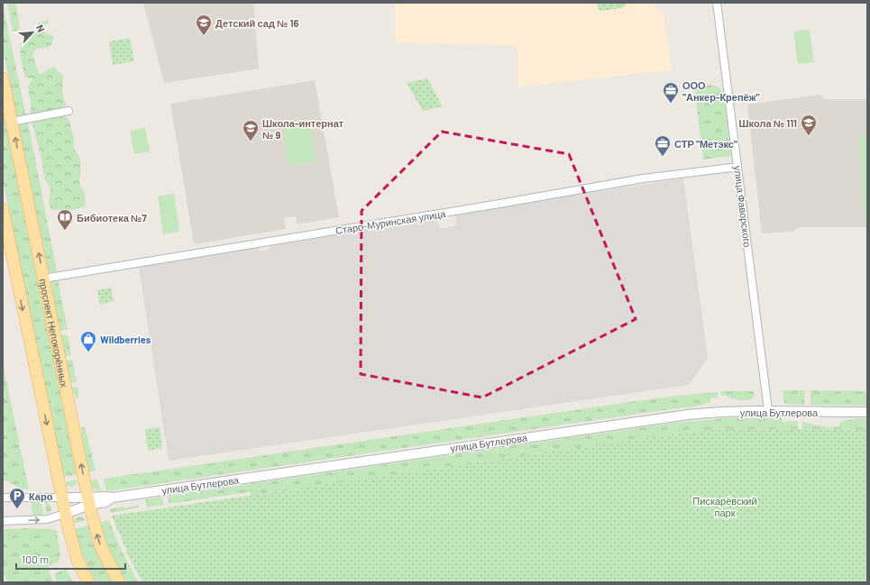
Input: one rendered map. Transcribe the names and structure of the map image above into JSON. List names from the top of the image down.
{
  "streets": {
    "main road": ["проспект Непокорённых"],
    "street": ["улица Фаворского", "Старо-Муринская улица", "улица Бутлерова"]
  },
  "crossings": [
    ["улица Фаворского", "Старо-Муринская улица"],
    ["улица Фаворского", "улица Бутлерова"],
    ["Старо-Муринская улица", "проспект Непокорённых"],
    ["проспект Непокорённых", "улица Бутлерова"]
  ],
  "parks": ["Пискарёвский парк"],
  "places": {
    "school or university": ["Детский сад № 16", "Школа № 111", "Школа-интернат № 9"],
    "office": ["ООО \"Анкер-Крепёж\"", "СТР \"Метэкс\""],
    "library": ["Бибиотека №7"],
    "shop": ["Wildberries"],
    "parking": ["Каро"]
  },
  "scale_bar": "100 m",
  "north": "top right"
}
